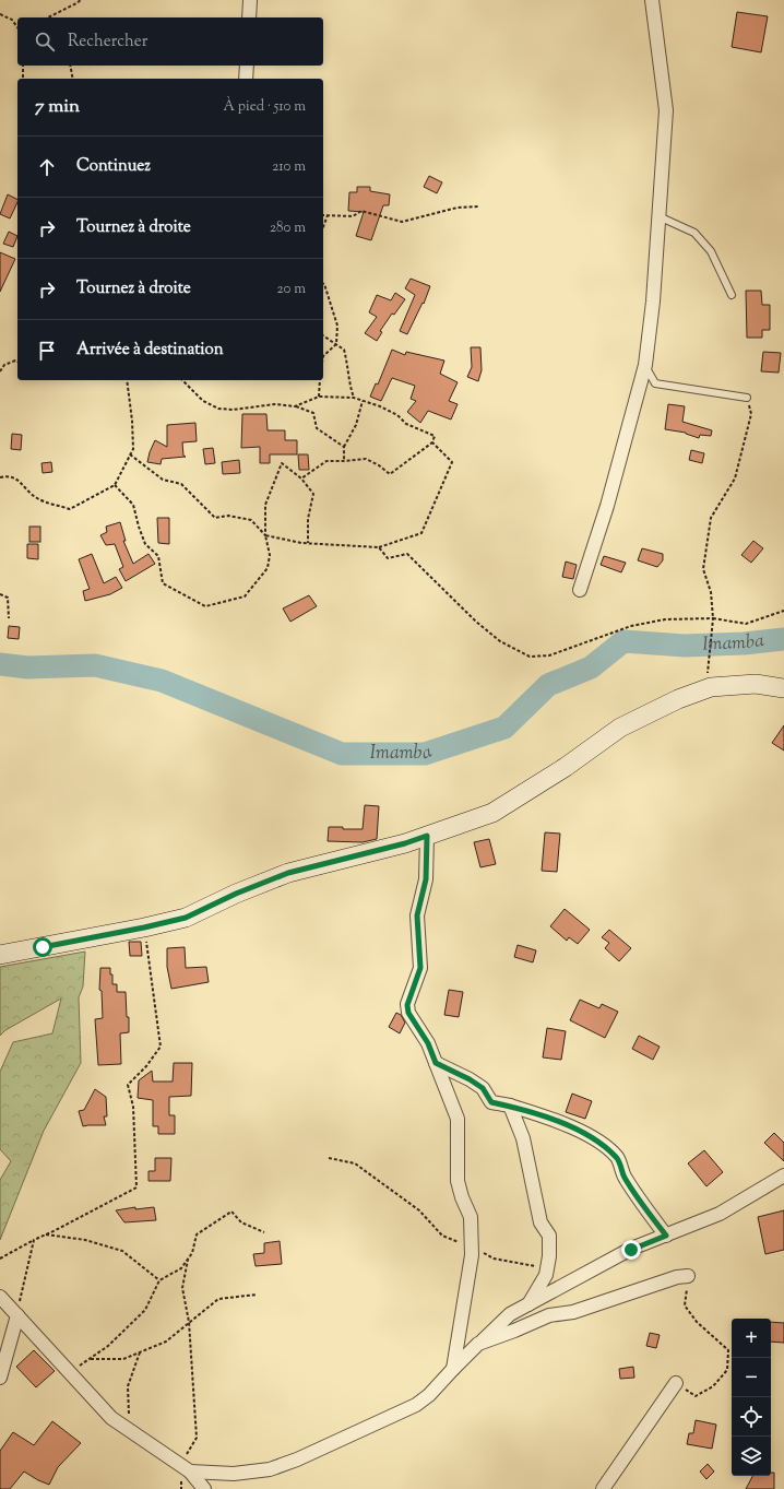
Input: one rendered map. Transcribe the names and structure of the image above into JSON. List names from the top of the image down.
{
  "water": ["Imamba"],
  "page": {
    "search": "Rechercher",
    "heading": ["7 min", "À pied · 510 m"],
    "list": [
      ["Continuez", "210 m"],
      ["Tournez à droite", "280 m"],
      ["Tournez à droite", "20 m"],
      "Arrivée à destination"
    ],
    "map_buttons": ["+", "−"]
  }
}
